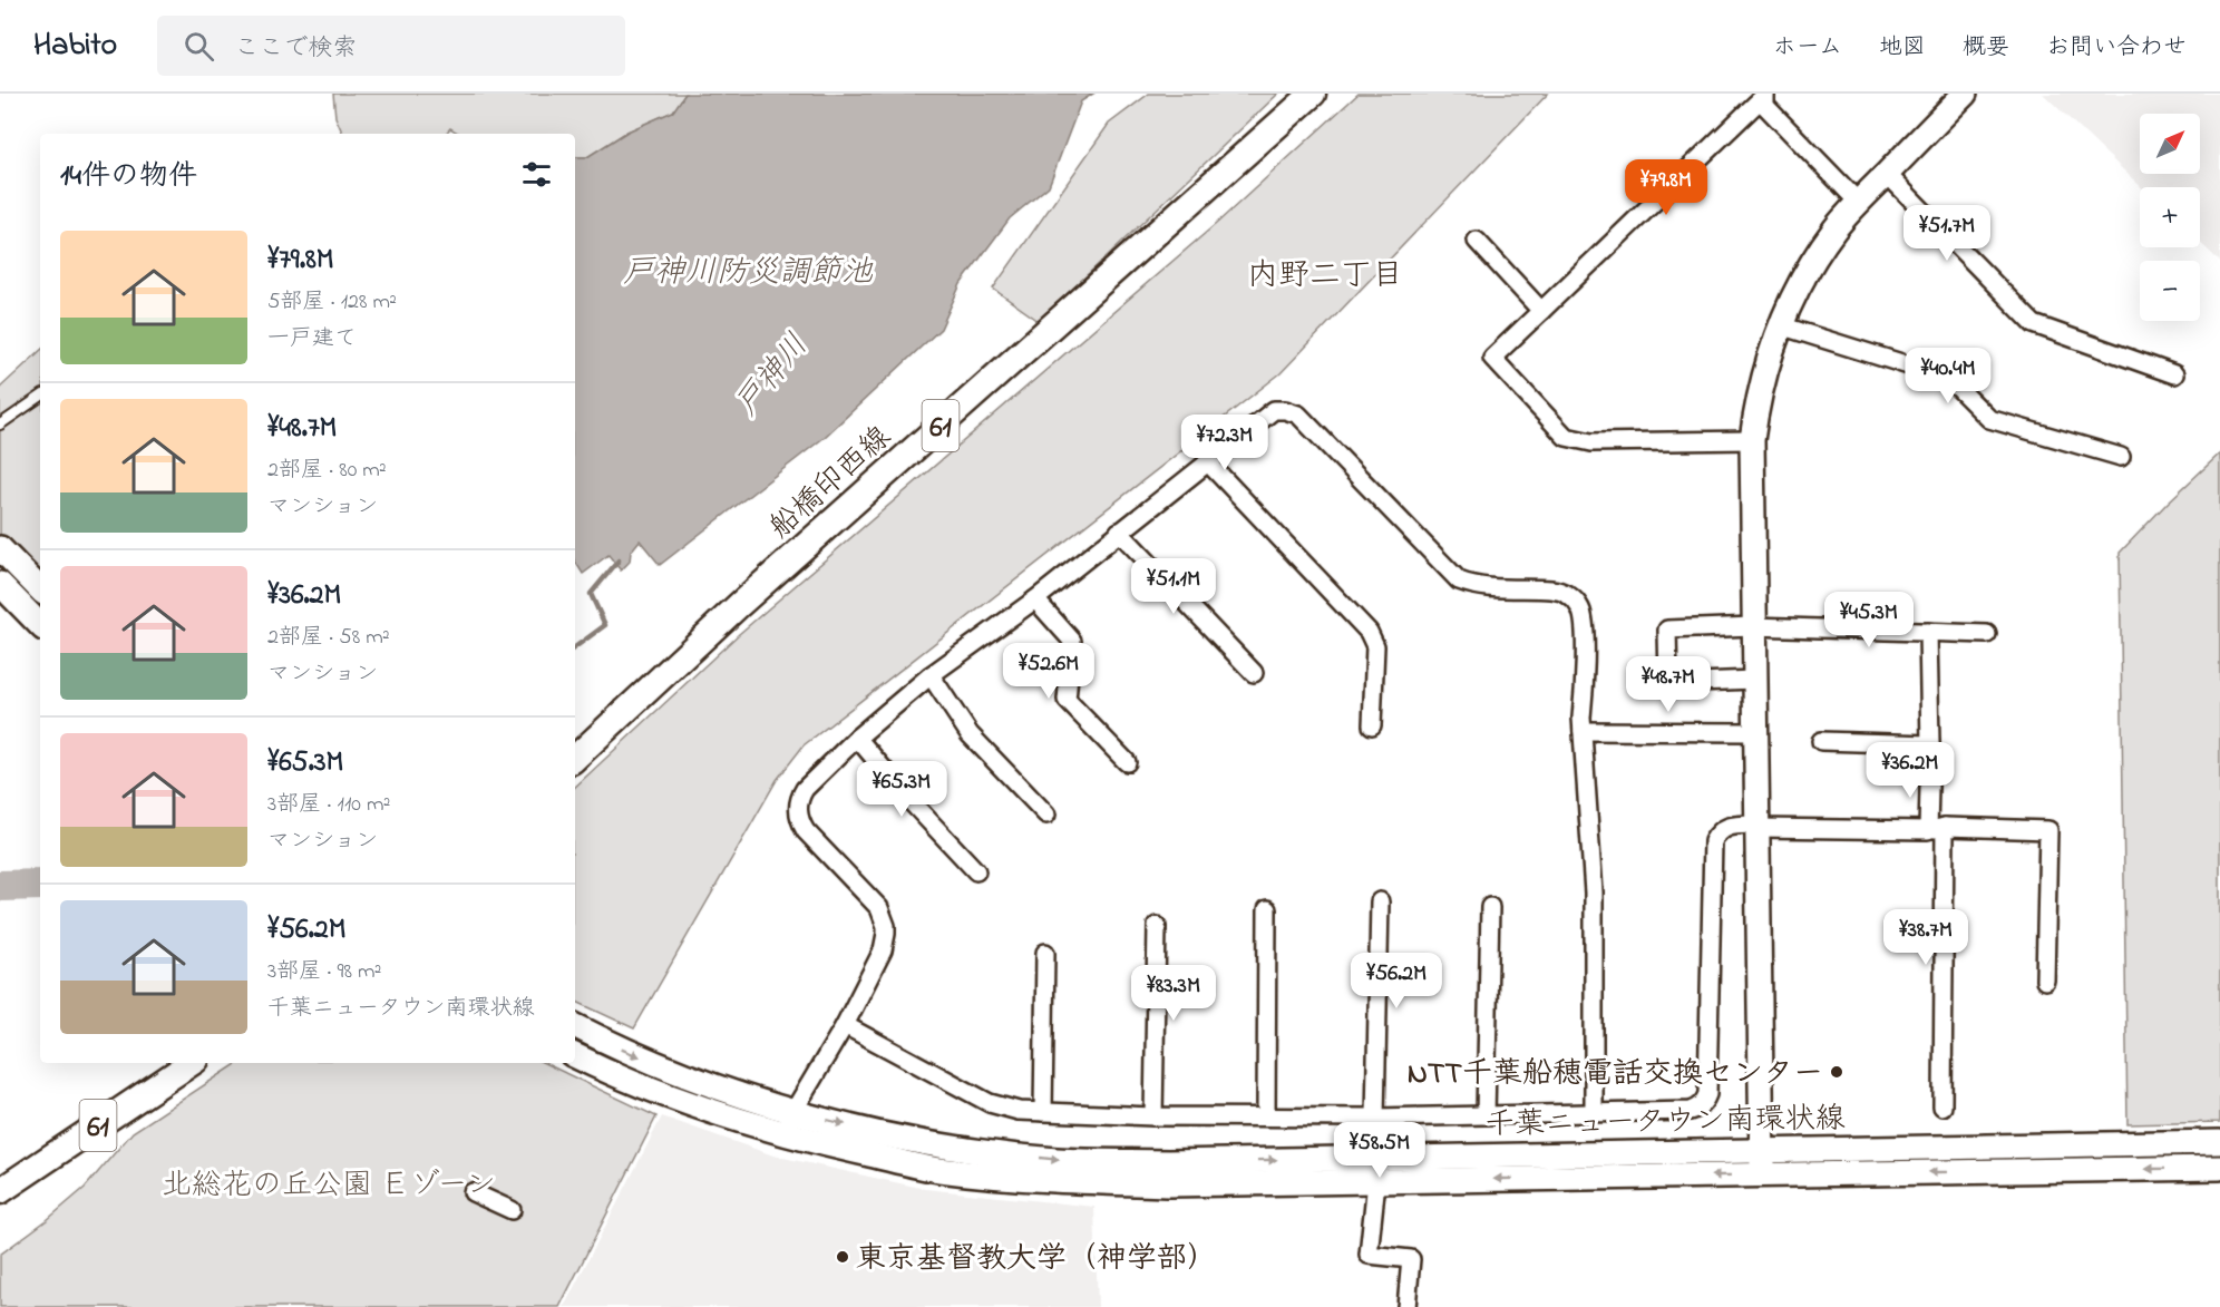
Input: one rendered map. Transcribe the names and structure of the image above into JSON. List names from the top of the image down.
{
  "streets": {
    "main road": ["61", "船橋印西線", "千葉ニュータウン南環状線"]
  },
  "districts": ["内野二丁目"],
  "water": ["戸神川防災調節池", "戸神川"],
  "parks": ["北総花の丘公園 Ｅゾーン"],
  "places": ["NTT千葉船穂電話交換センター", "東京基督教大学（神学部）"],
  "north": "top right",
  "page": {
    "header": "Habito",
    "search": "ここで検索",
    "nav": [
      "ホーム",
      "地図",
      "概要",
      "お問い合わせ"
    ],
    "map_buttons": ["+", "−"],
    "heading": "14件の物件",
    "price": [
      "¥79.8M",
      "¥51.7M",
      "¥40.4M",
      "¥72.3M",
      "¥51.1M",
      "¥45.3M",
      "¥52.6M",
      "¥48.7M",
      "¥36.2M",
      "¥65.3M",
      "¥38.7M",
      "¥56.2M",
      "¥83.3M",
      "¥58.5M"
    ],
    "list": [
      {
        "name": "¥79.8M",
        "note": "5部屋 · 128 m² · 一戸建て"
      },
      {
        "name": "¥48.7M",
        "note": "2部屋 · 80 m² · マンション"
      },
      {
        "name": "¥36.2M",
        "note": "2部屋 · 58 m² · マンション"
      },
      {
        "name": "¥65.3M",
        "note": "3部屋 · 110 m² · マンション"
      },
      {
        "name": "¥56.2M",
        "note": "3部屋 · 98 m² · 千葉ニュータウン南環状線"
      }
    ]
  }
}
